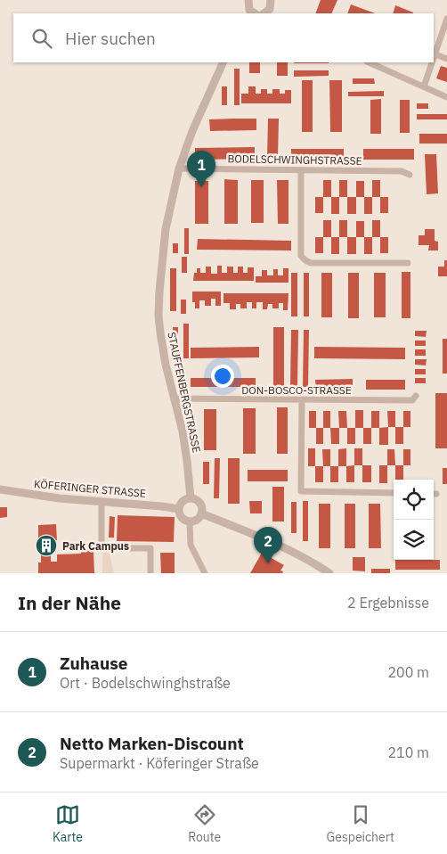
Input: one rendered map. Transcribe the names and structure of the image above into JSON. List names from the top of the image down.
{
  "streets": {
    "street": [
      "BODELSCHWINGHSTRASSE",
      "DON-BOSCO-STRASSE",
      "STAUFFENBERGSTRASSE",
      "KÖFERINGER STRASSE"
    ]
  },
  "crossings": [
    ["BODELSCHWINGHSTRASSE", "STAUFFENBERGSTRASSE"],
    ["DON-BOSCO-STRASSE", "STAUFFENBERGSTRASSE"],
    ["STAUFFENBERGSTRASSE", "KÖFERINGER STRASSE"]
  ],
  "places": {
    "building": ["Park Campus"]
  },
  "page": {
    "search": "Hier suchen",
    "pins": ["1", "2"],
    "heading": ["In der Nähe", "2 Ergebnisse"],
    "list": [
      {
        "mark": "1",
        "name": "Zuhause",
        "note": "Ort · Bodelschwinghstraße",
        "value": "200 m"
      },
      {
        "mark": "2",
        "name": "Netto Marken-Discount",
        "note": "Supermarkt · Köferinger Straße",
        "value": "210 m"
      }
    ],
    "nav": ["Karte", "Route", "Gespeichert"]
  }
}
